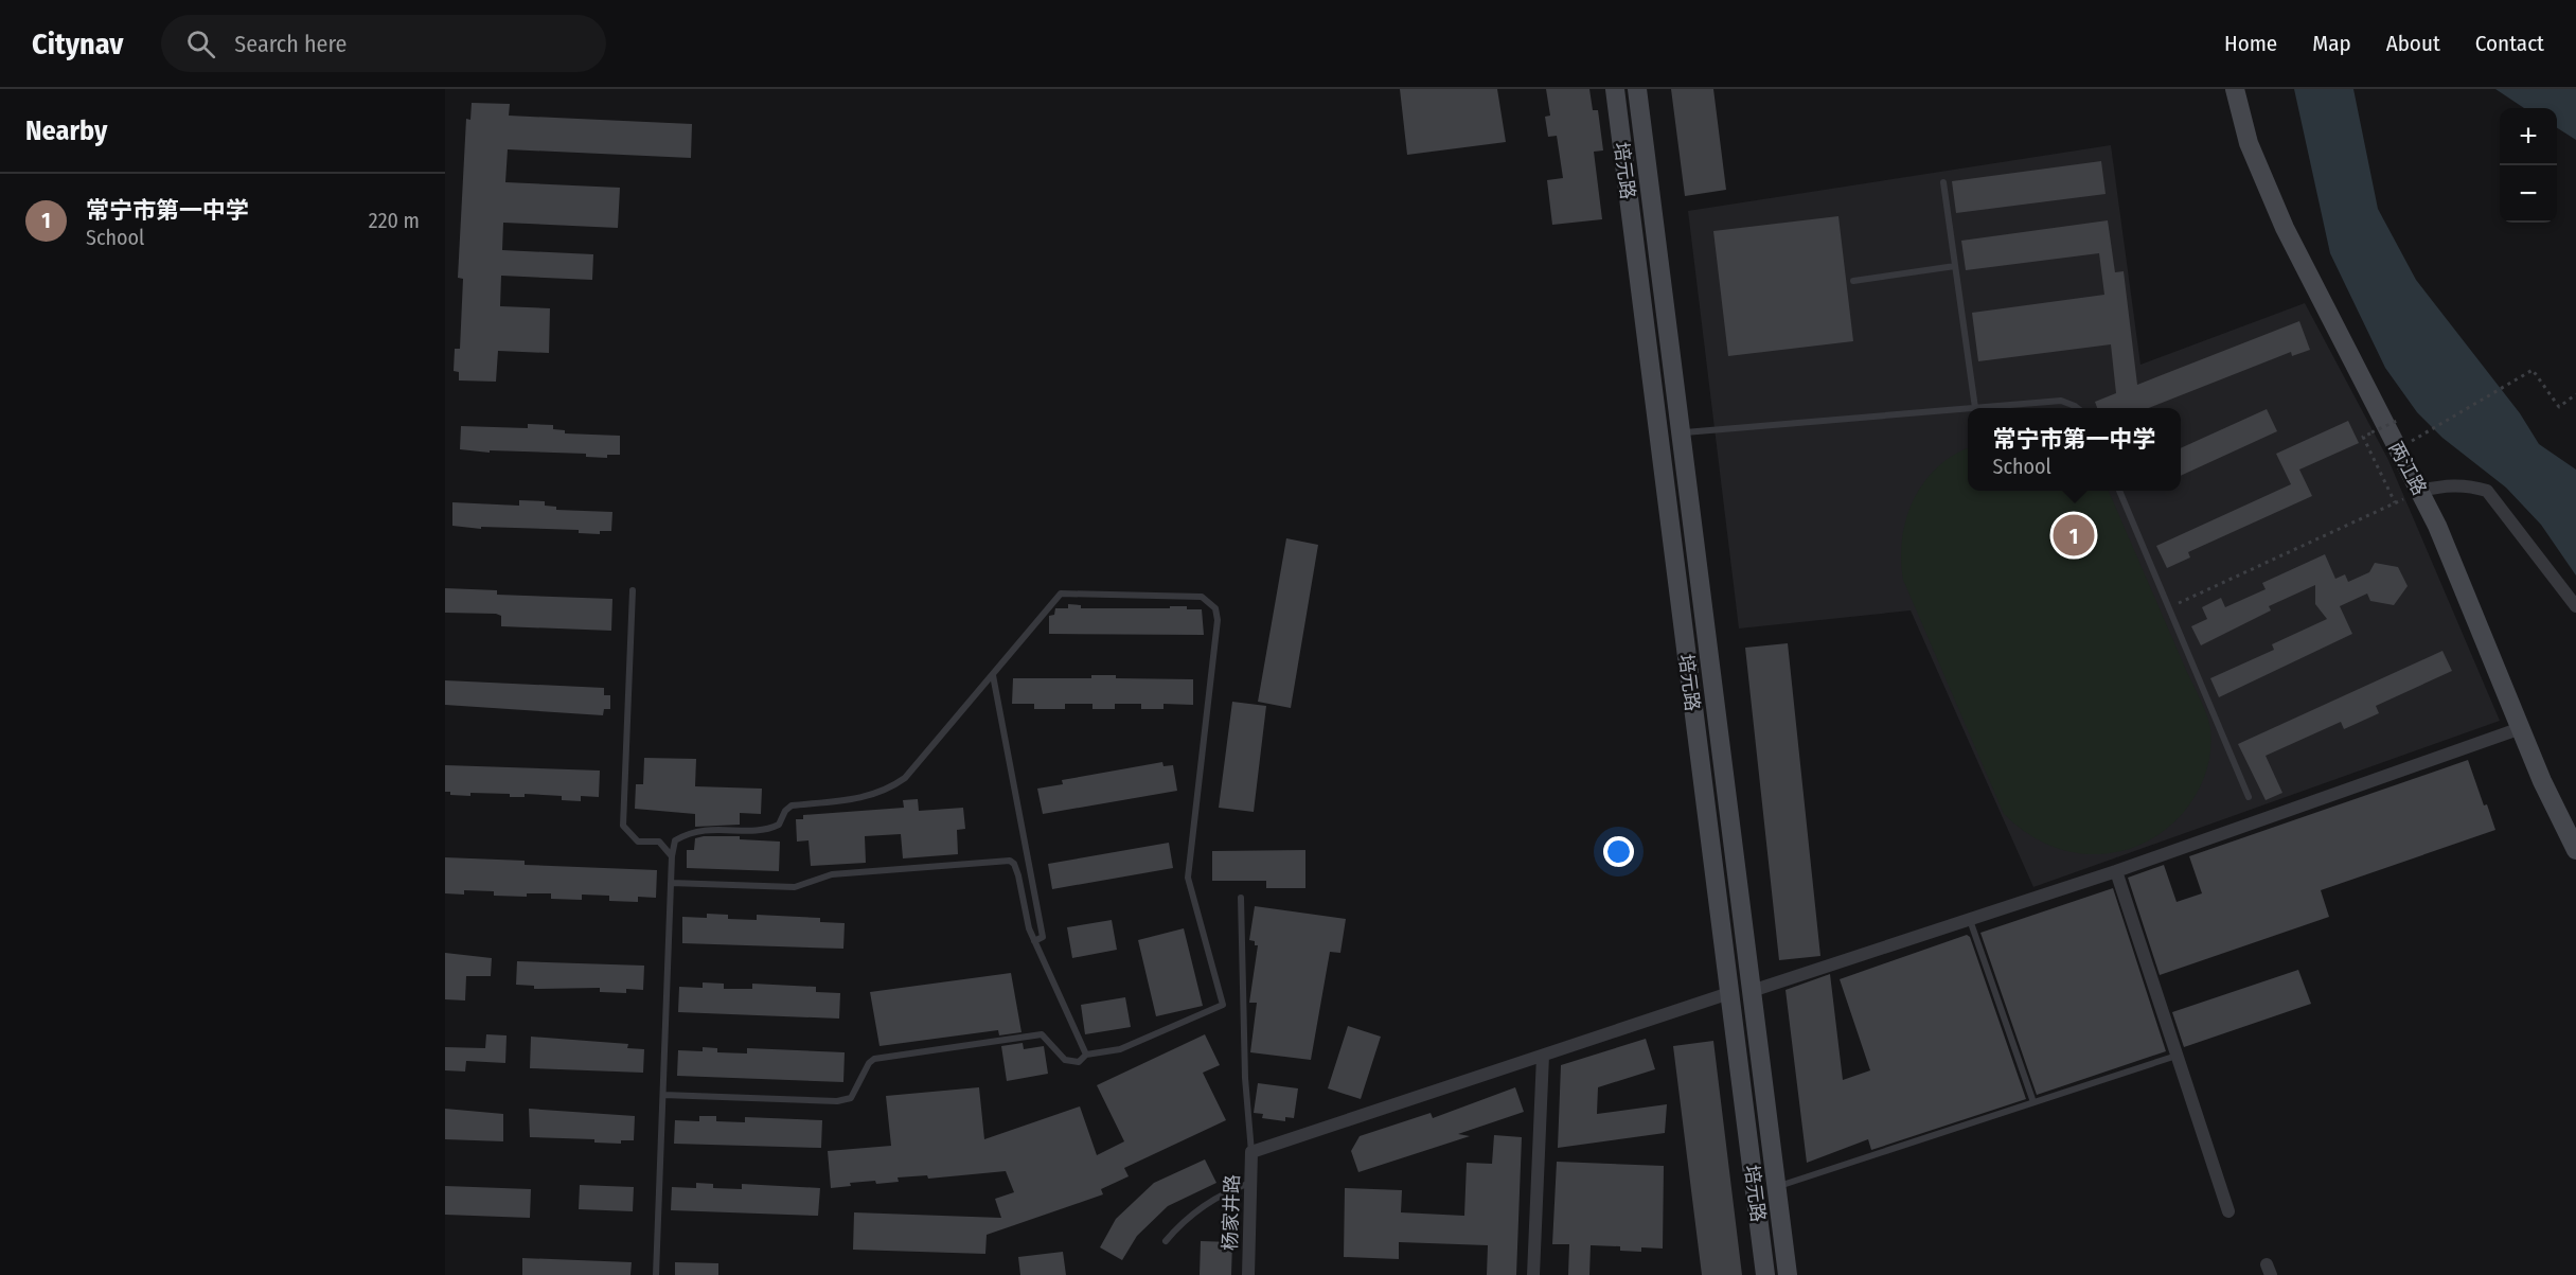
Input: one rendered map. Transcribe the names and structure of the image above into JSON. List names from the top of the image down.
{
  "streets": {
    "main road": ["培元路", "两江路"],
    "street": ["杨家井路"]
  },
  "page": {
    "header": "Citynav",
    "search": "Search here",
    "nav": [
      "Home",
      "Map",
      "About",
      "Contact"
    ],
    "heading": "Nearby",
    "map_buttons": ["+", "−"],
    "list": [
      {
        "mark": "1",
        "name": "常宁市第一中学",
        "note": "School",
        "value": "220 m"
      }
    ],
    "popup": ["常宁市第一中学", "School"],
    "pins": "1"
  }
}
